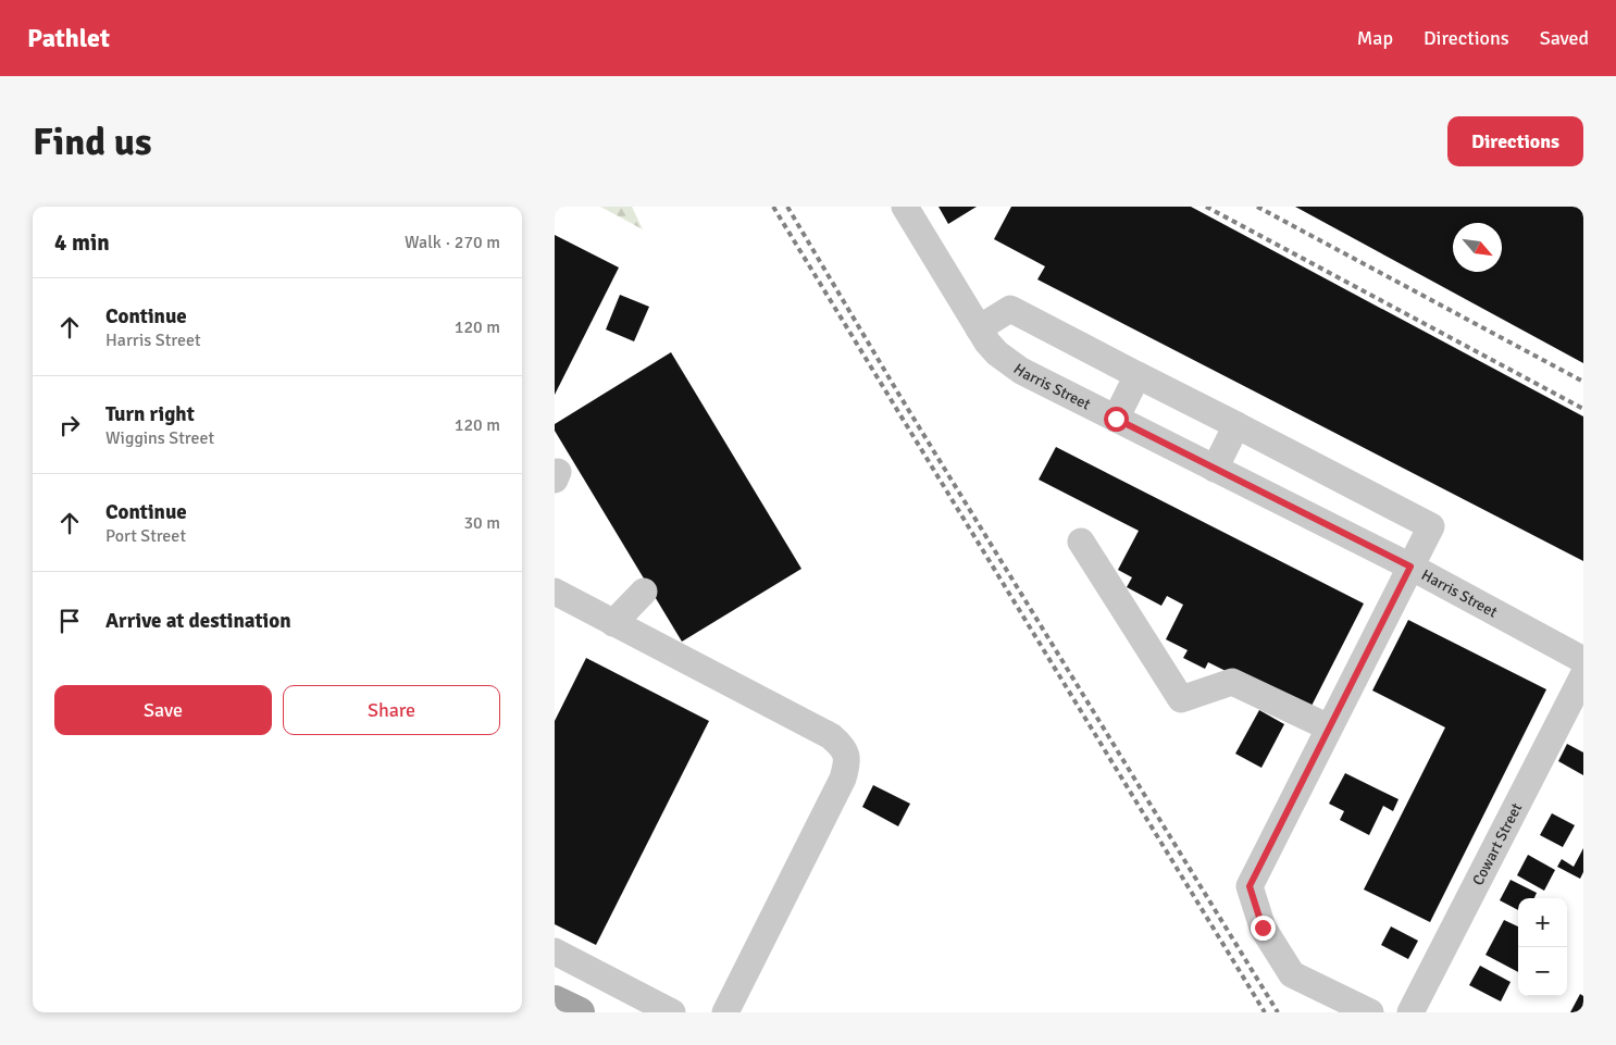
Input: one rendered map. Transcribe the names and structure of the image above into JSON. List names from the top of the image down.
{
  "streets": {
    "street": ["Harris Street", "Cowart Street"]
  },
  "north": "bottom right",
  "page": {
    "header": "Pathlet",
    "nav": ["Map", "Directions", "Saved"],
    "buttons": [
      "Directions",
      ["Save", "Share"]
    ],
    "title": "Find us",
    "heading": ["4 min", "Walk · 270 m"],
    "list": [
      ["Continue", "Harris Street", "120 m"],
      ["Turn right", "Wiggins Street", "120 m"],
      ["Continue", "Port Street", "30 m"],
      "Arrive at destination"
    ],
    "map_buttons": ["+", "−"]
  }
}
